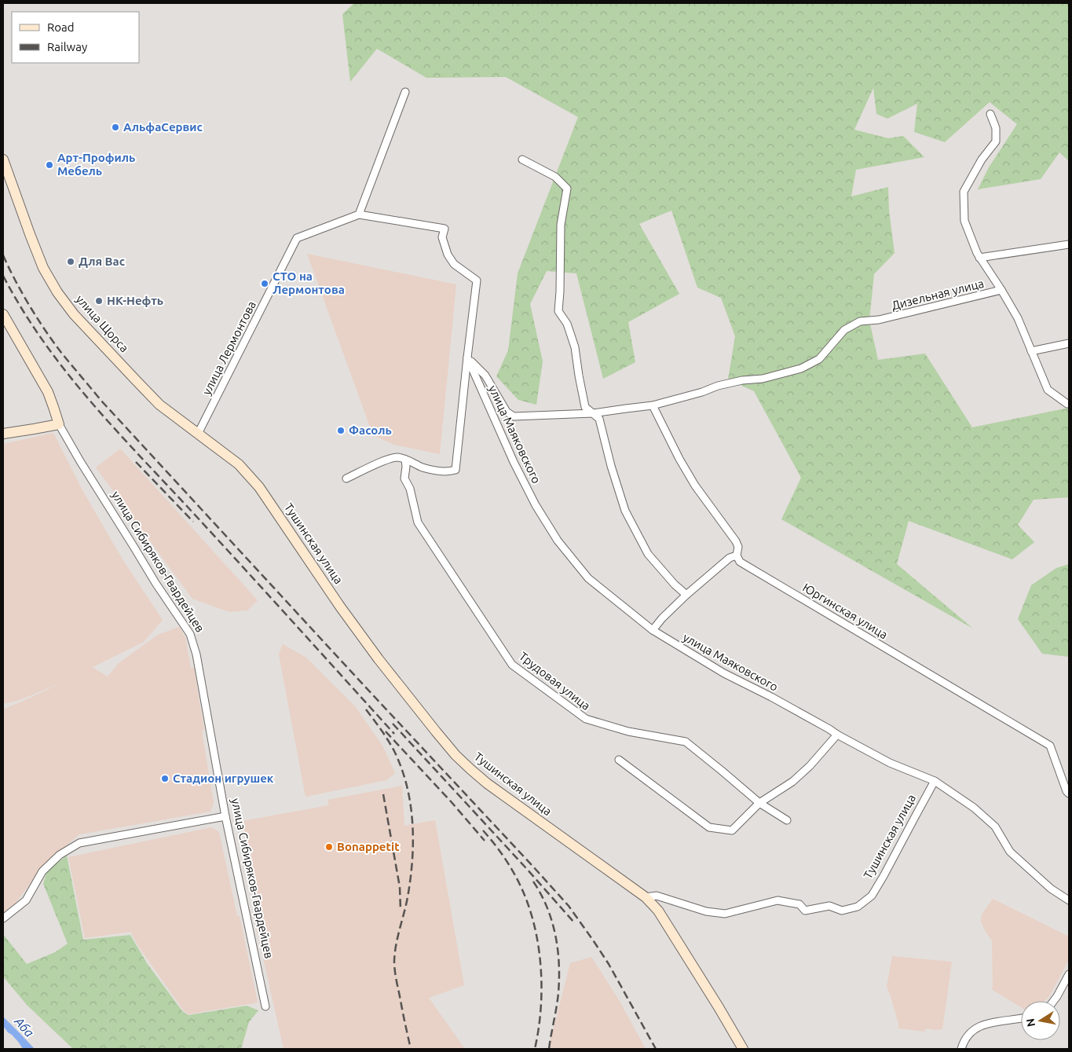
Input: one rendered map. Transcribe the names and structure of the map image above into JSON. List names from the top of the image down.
{
  "streets": {
    "main road": ["улица Щорса", "Тушинская улица", "улица Сибиряков-Гвардейцев"],
    "street": [
      "Дизельная улица",
      "улица Лермонтова",
      "улица Маяковского",
      "Юргинская улица",
      "Трудовая улица"
    ]
  },
  "crossings": [
    ["Дизельная улица", "улица Маяковского"],
    ["улица Щорса", "улица Лермонтова"],
    ["улица Щорса", "Тушинская улица"],
    ["улица Маяковского", "Тушинская улица"]
  ],
  "water": ["Аба"],
  "places": [
    "АльфаСервис",
    "Арт-Профиль Мебель",
    "Для Вас",
    "СТО на Лермонтова",
    "НК-Нефть",
    "Фасоль",
    "Стадион игрушек",
    "Bonappetit"
  ],
  "legend": ["Road", "Railway"],
  "north": "left"
}
